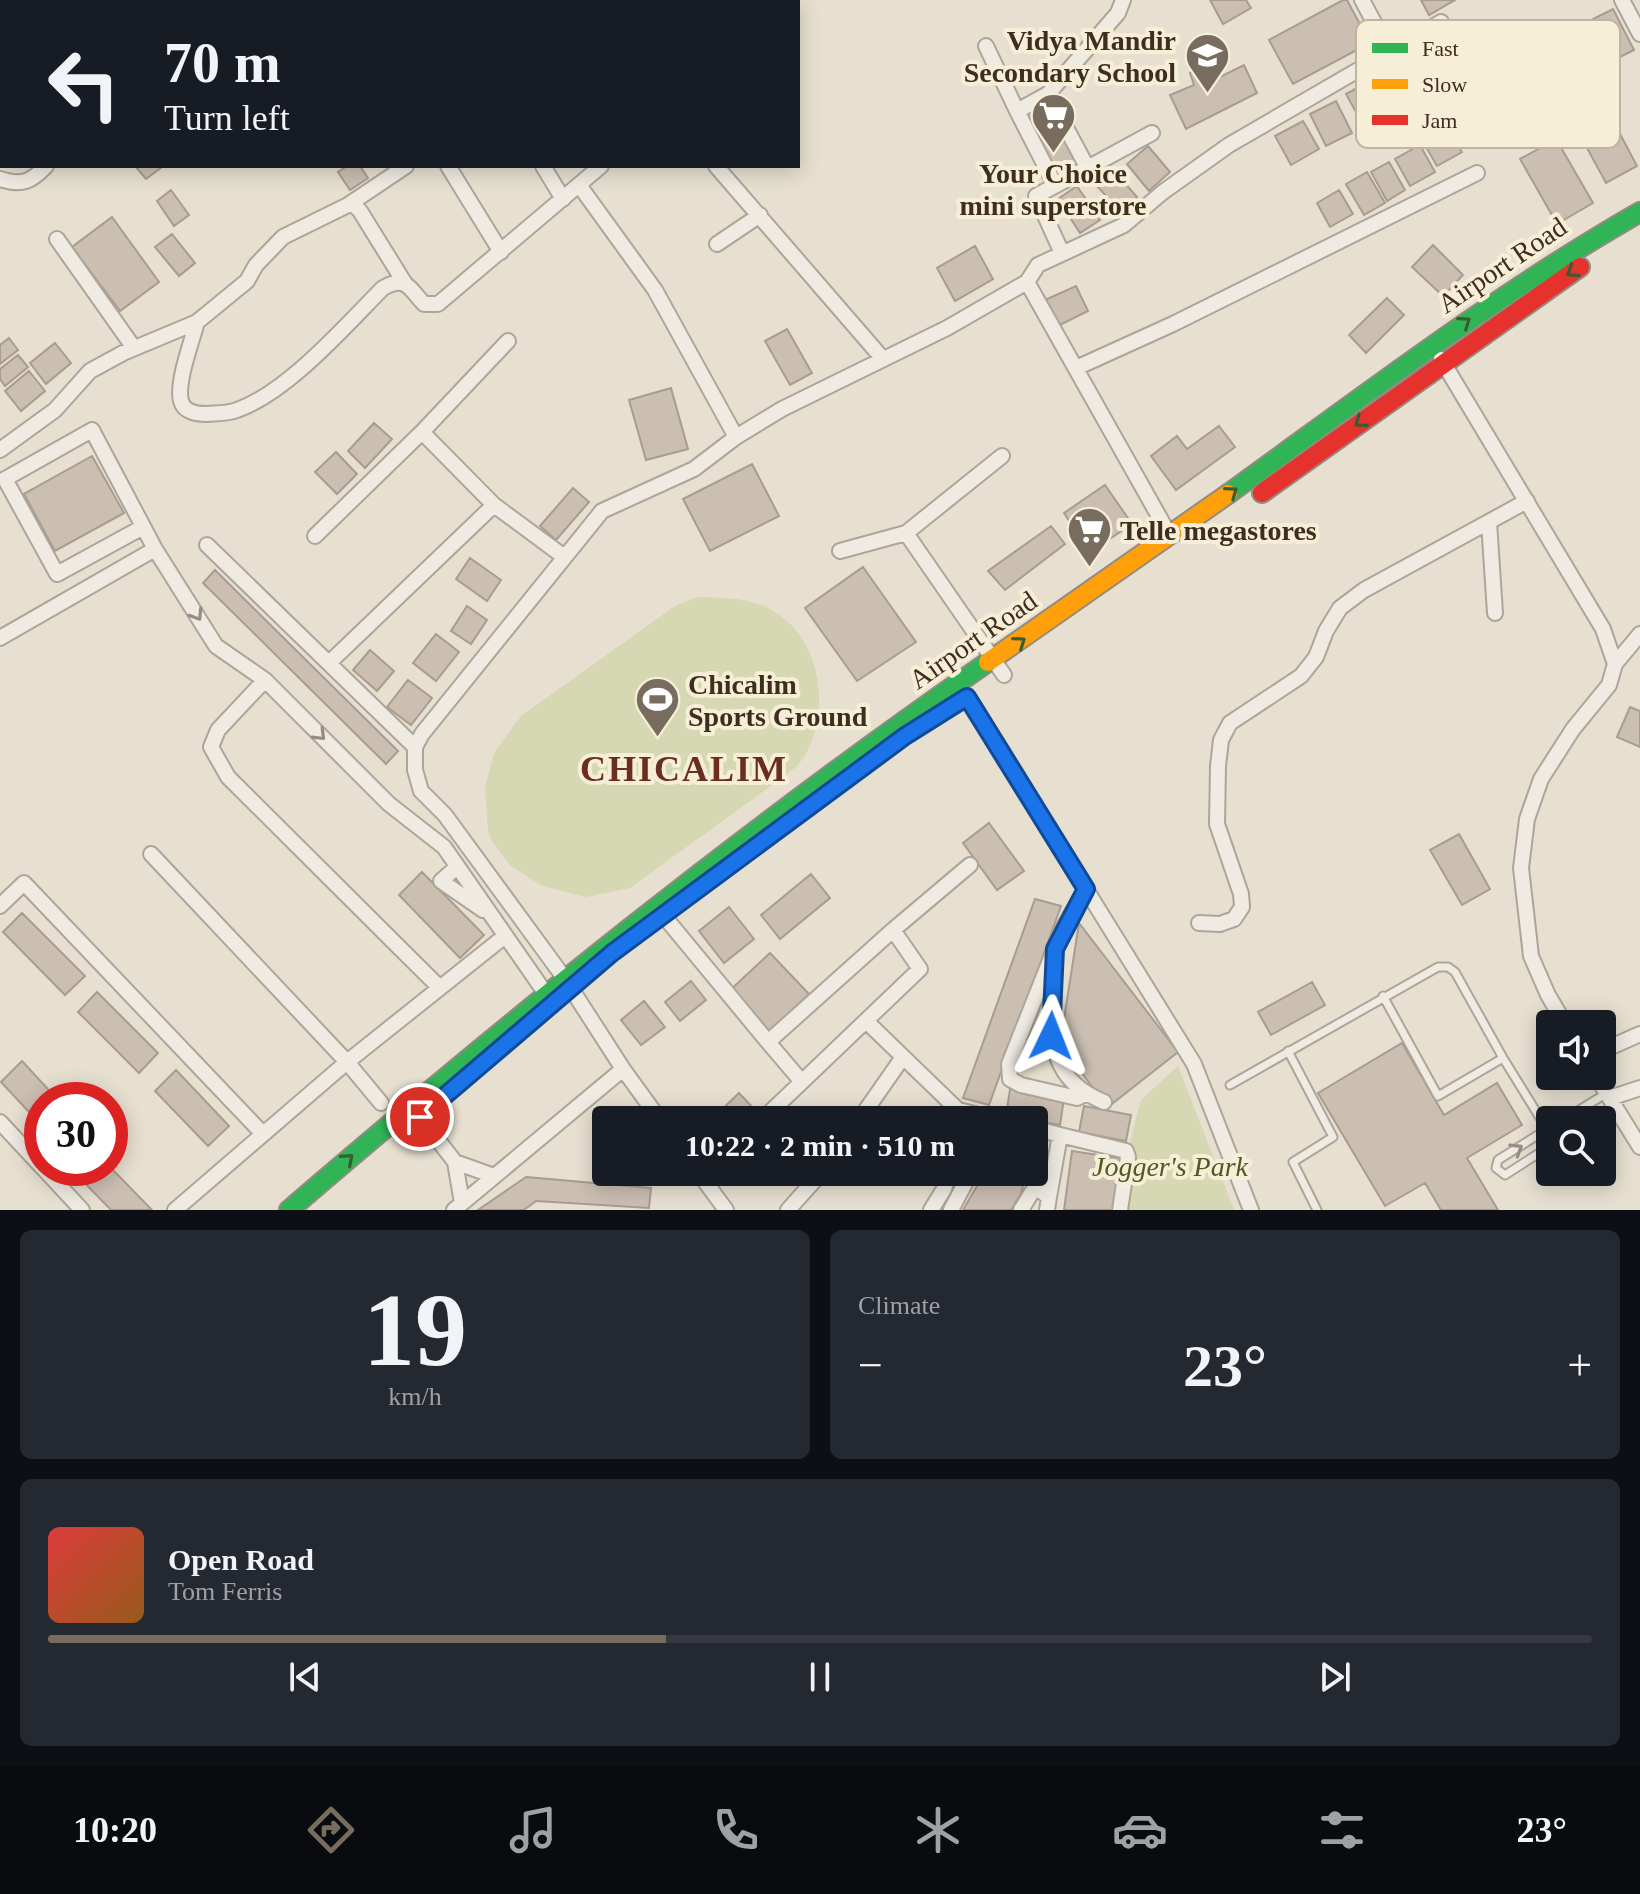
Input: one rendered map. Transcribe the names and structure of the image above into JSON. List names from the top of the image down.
{
  "streets": {
    "highway": ["Airport Road"]
  },
  "districts": ["CHICALIM"],
  "parks": ["Jogger's Park"],
  "places": {
    "school or university": ["Vidya Mandir Secondary School"],
    "supermarket": ["Your Choice mini superstore", "Telle megastores"],
    "sports": ["Chicalim Sports Ground"]
  },
  "legend": ["Fast", "Slow", "Jam"],
  "page": {
    "turn": ["70 m", "Turn left"],
    "limit": "30",
    "trip": "10:22 · 2 min · 510 m",
    "tile": [
      ["19", "km/h"],
      "Climate"
    ],
    "heat": ["−", "23°", "+"],
    "song": ["Open Road", "Tom Ferris"],
    "tabs": ["10:20", "23°"]
  }
}
